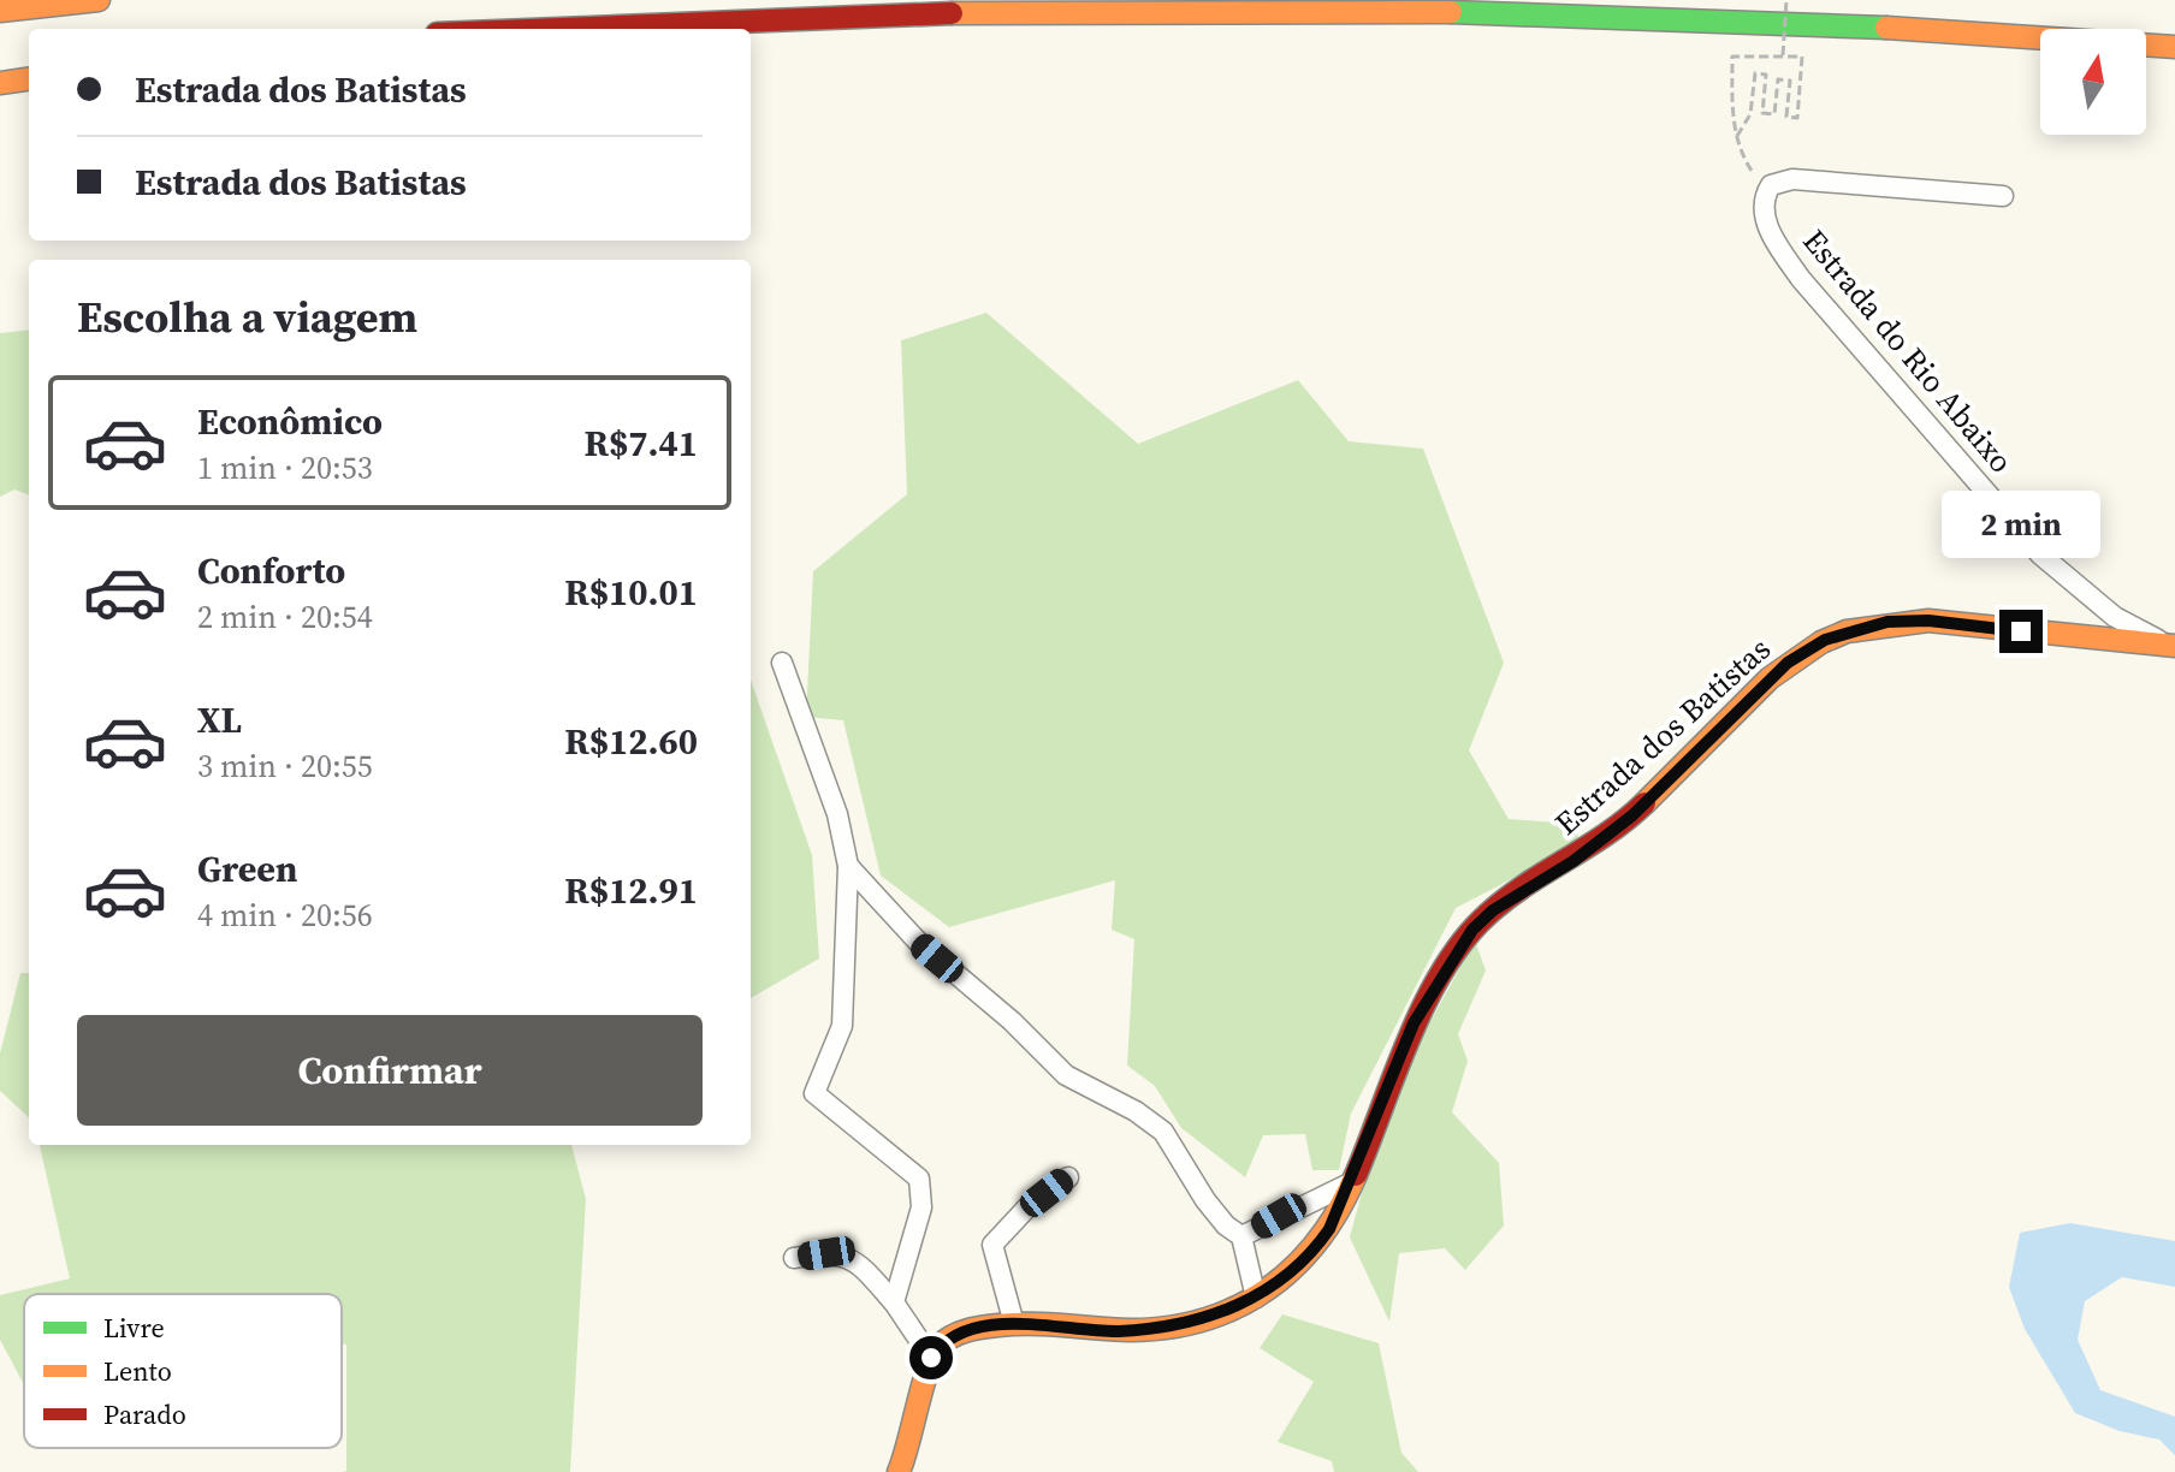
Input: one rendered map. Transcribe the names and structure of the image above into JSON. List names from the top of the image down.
{
  "streets": {
    "main road": ["Estrada dos Batistas"],
    "street": ["Estrada do Rio Abaixo"]
  },
  "crossings": [
    ["Estrada do Rio Abaixo", "Estrada dos Batistas"]
  ],
  "legend": ["Livre", "Lento", "Parado"],
  "north": "top",
  "page": {
    "banner": ["Estrada dos Batistas", "Estrada dos Batistas"],
    "heading": "Escolha a viagem",
    "list": [
      {
        "name": "Econômico",
        "note": "1 min · 20:53",
        "value": "R$7.41"
      },
      {
        "name": "Conforto",
        "note": "2 min · 20:54",
        "value": "R$10.01"
      },
      {
        "name": "XL",
        "note": "3 min · 20:55",
        "value": "R$12.60"
      },
      {
        "name": "Green",
        "note": "4 min · 20:56",
        "value": "R$12.91"
      }
    ],
    "bubble": "2 min",
    "buttons": "Confirmar"
  }
}
